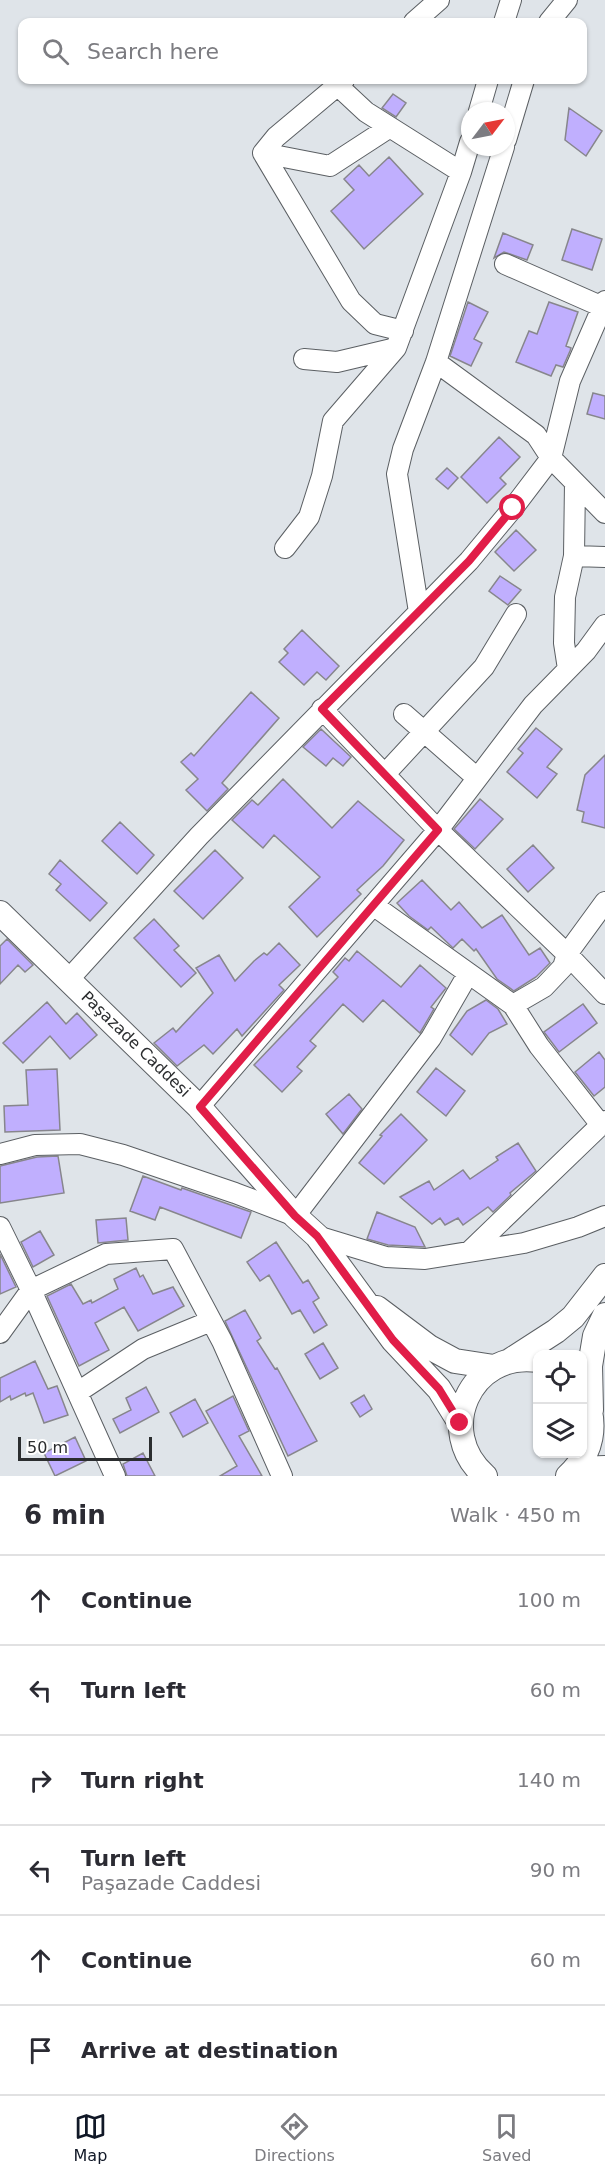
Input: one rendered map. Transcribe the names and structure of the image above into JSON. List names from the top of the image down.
{
  "streets": {
    "street": ["Paşazade Caddesi"]
  },
  "scale_bar": "50 m",
  "north": "top right",
  "page": {
    "search": "Search here",
    "scale": "50 m",
    "heading": ["6 min", "Walk · 450 m"],
    "list": [
      ["Continue", "100 m"],
      ["Turn left", "60 m"],
      ["Turn right", "140 m"],
      ["Turn left", "Paşazade Caddesi", "90 m"],
      ["Continue", "60 m"],
      "Arrive at destination"
    ],
    "nav": ["Map", "Directions", "Saved"]
  }
}
